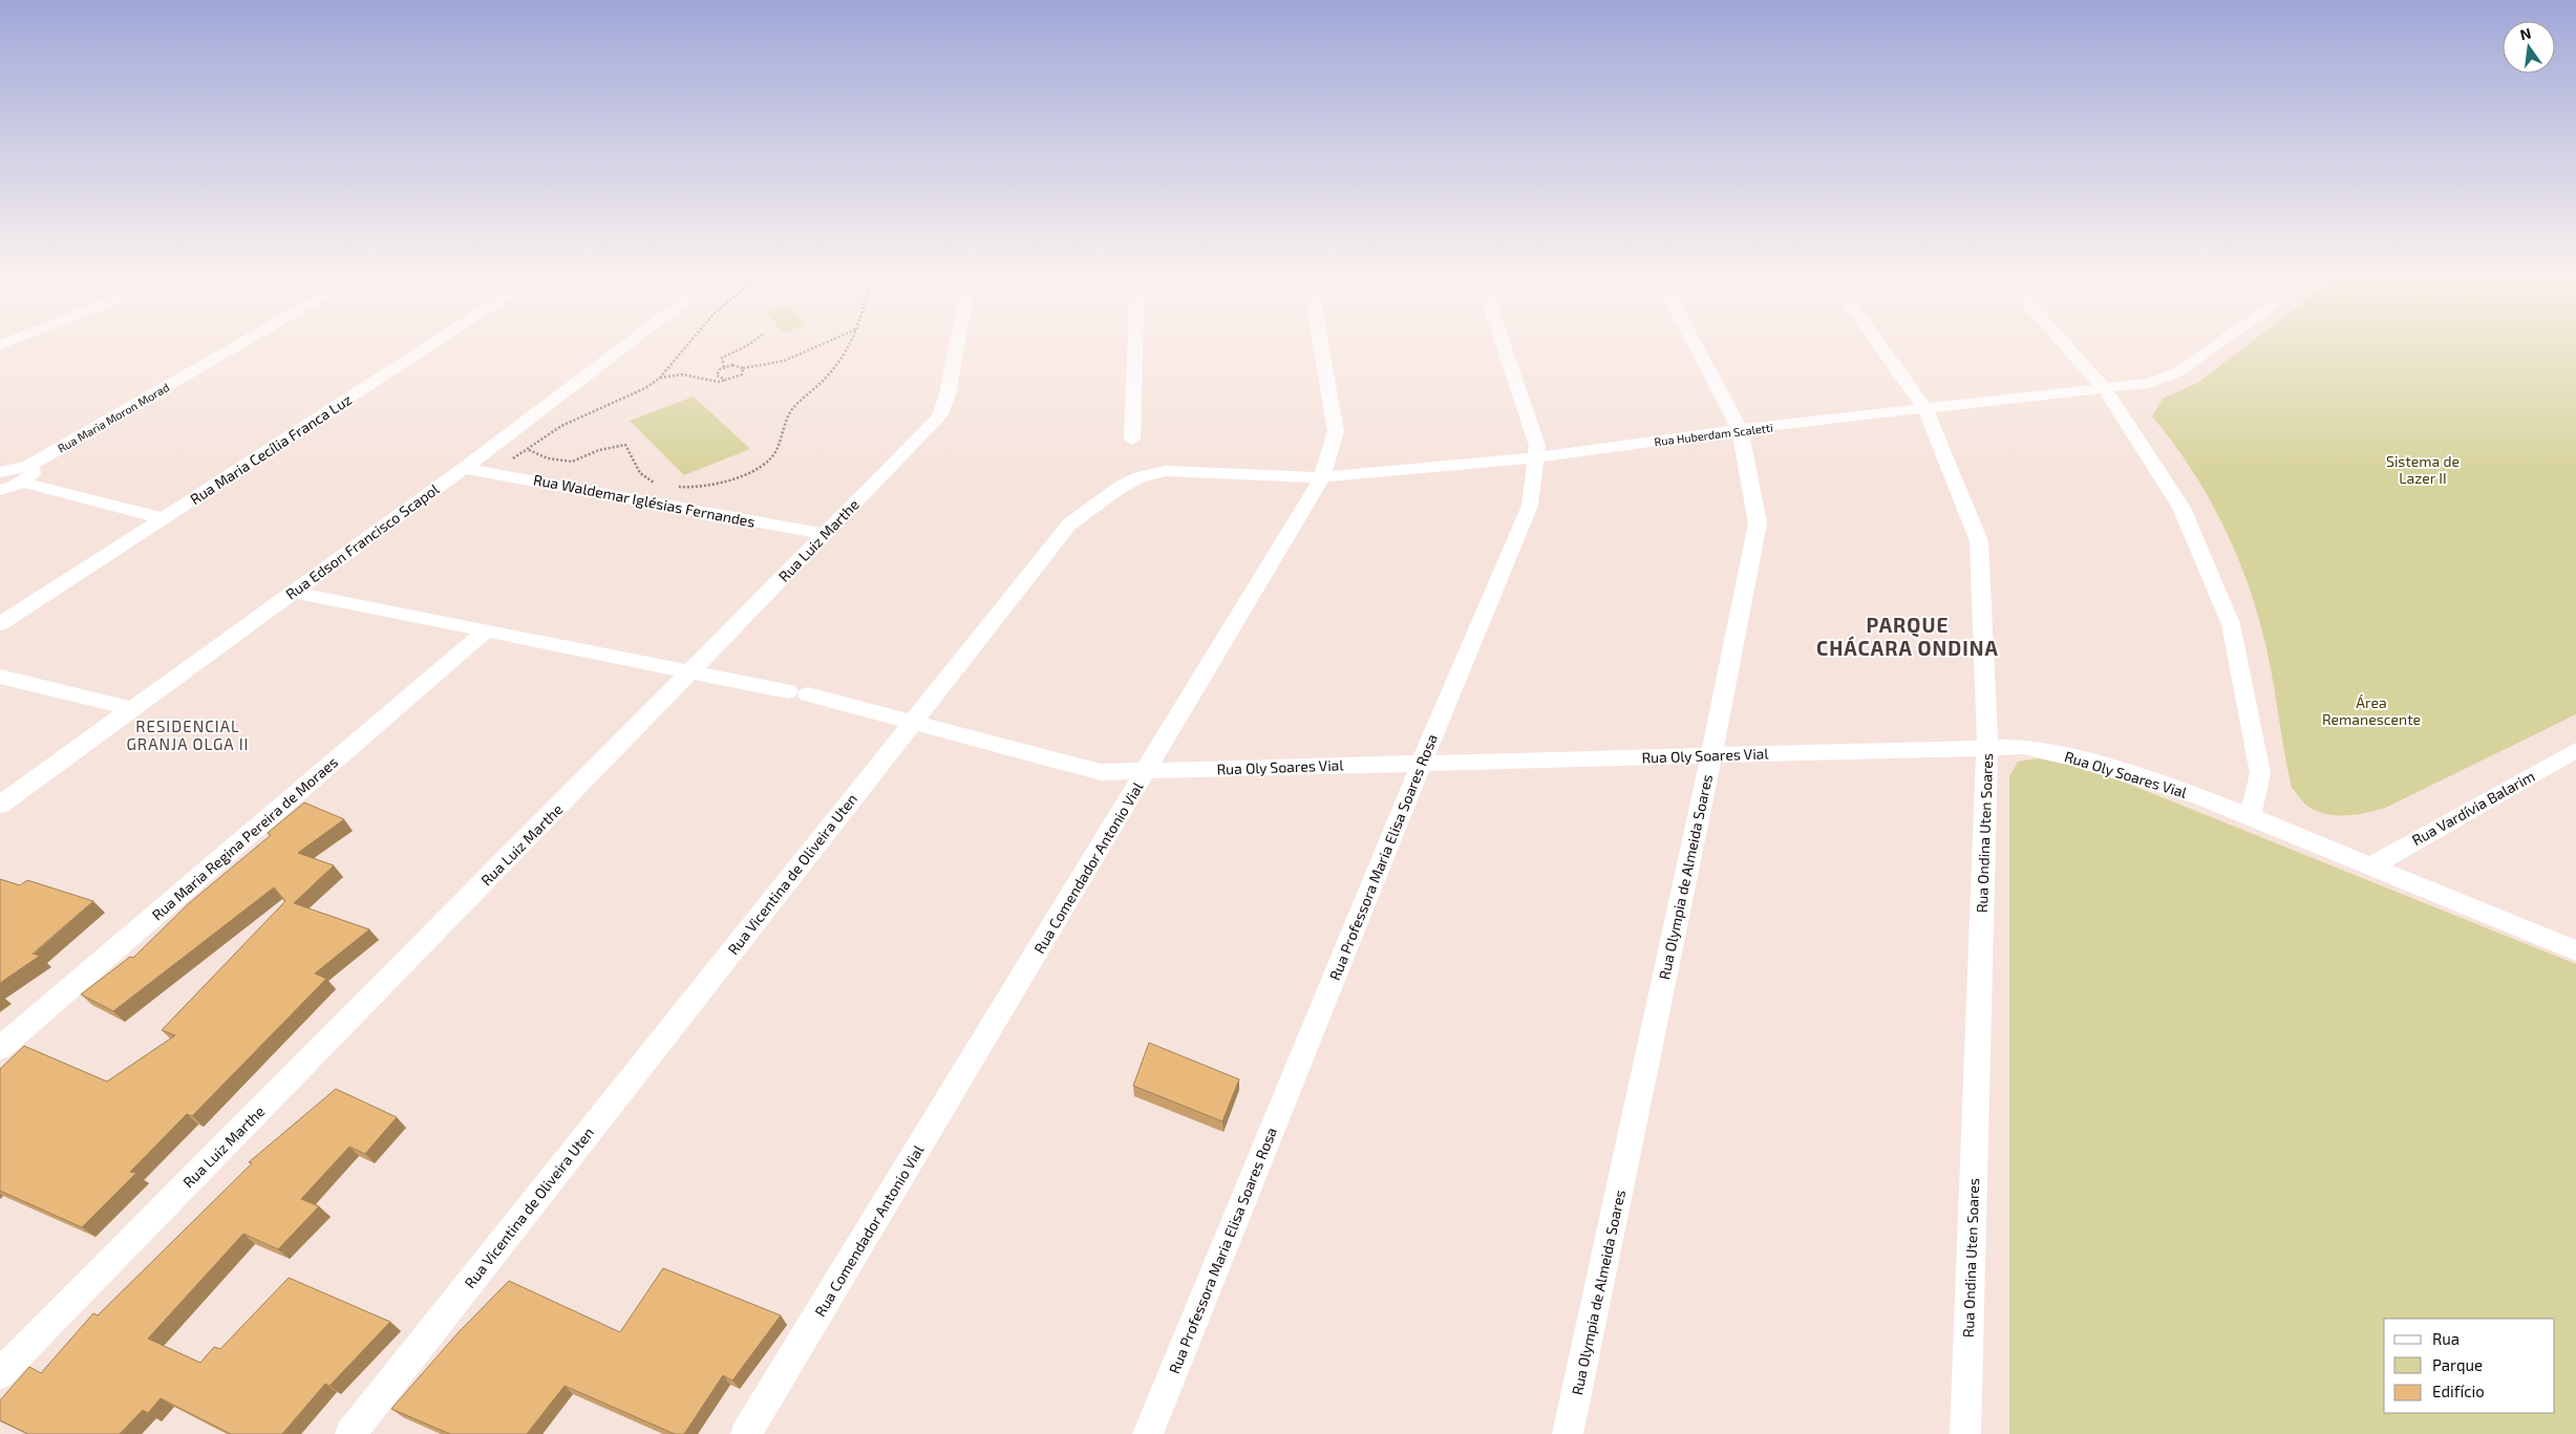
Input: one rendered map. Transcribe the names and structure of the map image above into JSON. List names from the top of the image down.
{
  "streets": {
    "street": [
      "Rua Maria Moron Morad",
      "Rua Huberdam Scaletti",
      "Rua Maria Cecília Franca Luz",
      "Rua Waldemar Iglésias Fernandes",
      "Rua Luiz Marthe",
      "Rua Edson Francisco Scapol",
      "Rua Oly Soares Vial",
      "Rua Vardívia Balarim",
      "Rua Ondina Uten Soares",
      "Rua Maria Regina Pereira de Moraes",
      "Rua Professora Maria Elisa Soares Rosa",
      "Rua Comendador Antonio Vial",
      "Rua Vicentina de Oliveira Uten",
      "Rua Olympia de Almeida Soares"
    ]
  },
  "crossings": [
    ["Rua Huberdam Scaletti", "Rua Ondina Uten Soares"],
    ["Rua Huberdam Scaletti", "Rua Professora Maria Elisa Soares Rosa"],
    ["Rua Huberdam Scaletti", "Rua Comendador Antonio Vial"],
    ["Rua Huberdam Scaletti", "Rua Vicentina de Oliveira Uten"],
    ["Rua Huberdam Scaletti", "Rua Olympia de Almeida Soares"],
    ["Rua Waldemar Iglésias Fernandes", "Rua Luiz Marthe"],
    ["Rua Waldemar Iglésias Fernandes", "Rua Edson Francisco Scapol"],
    ["Rua Luiz Marthe", "Rua Oly Soares Vial"],
    ["Rua Edson Francisco Scapol", "Rua Oly Soares Vial"],
    ["Rua Oly Soares Vial", "Rua Vardívia Balarim"],
    ["Rua Oly Soares Vial", "Rua Ondina Uten Soares"],
    ["Rua Oly Soares Vial", "Rua Maria Regina Pereira de Moraes"],
    ["Rua Oly Soares Vial", "Rua Professora Maria Elisa Soares Rosa"],
    ["Rua Oly Soares Vial", "Rua Comendador Antonio Vial"],
    ["Rua Oly Soares Vial", "Rua Vicentina de Oliveira Uten"],
    ["Rua Oly Soares Vial", "Rua Olympia de Almeida Soares"],
    ["Rua Comendador Antonio Vial", "Rua Vicentina de Oliveira Uten"]
  ],
  "districts": ["PARQUE CHÁCARA ONDINA", "RESIDENCIAL GRANJA OLGA II"],
  "parks": ["Sistema de Lazer II", "Área Remanescente"],
  "legend": ["Rua", "Parque", "Edifício"],
  "north": "top"
}
